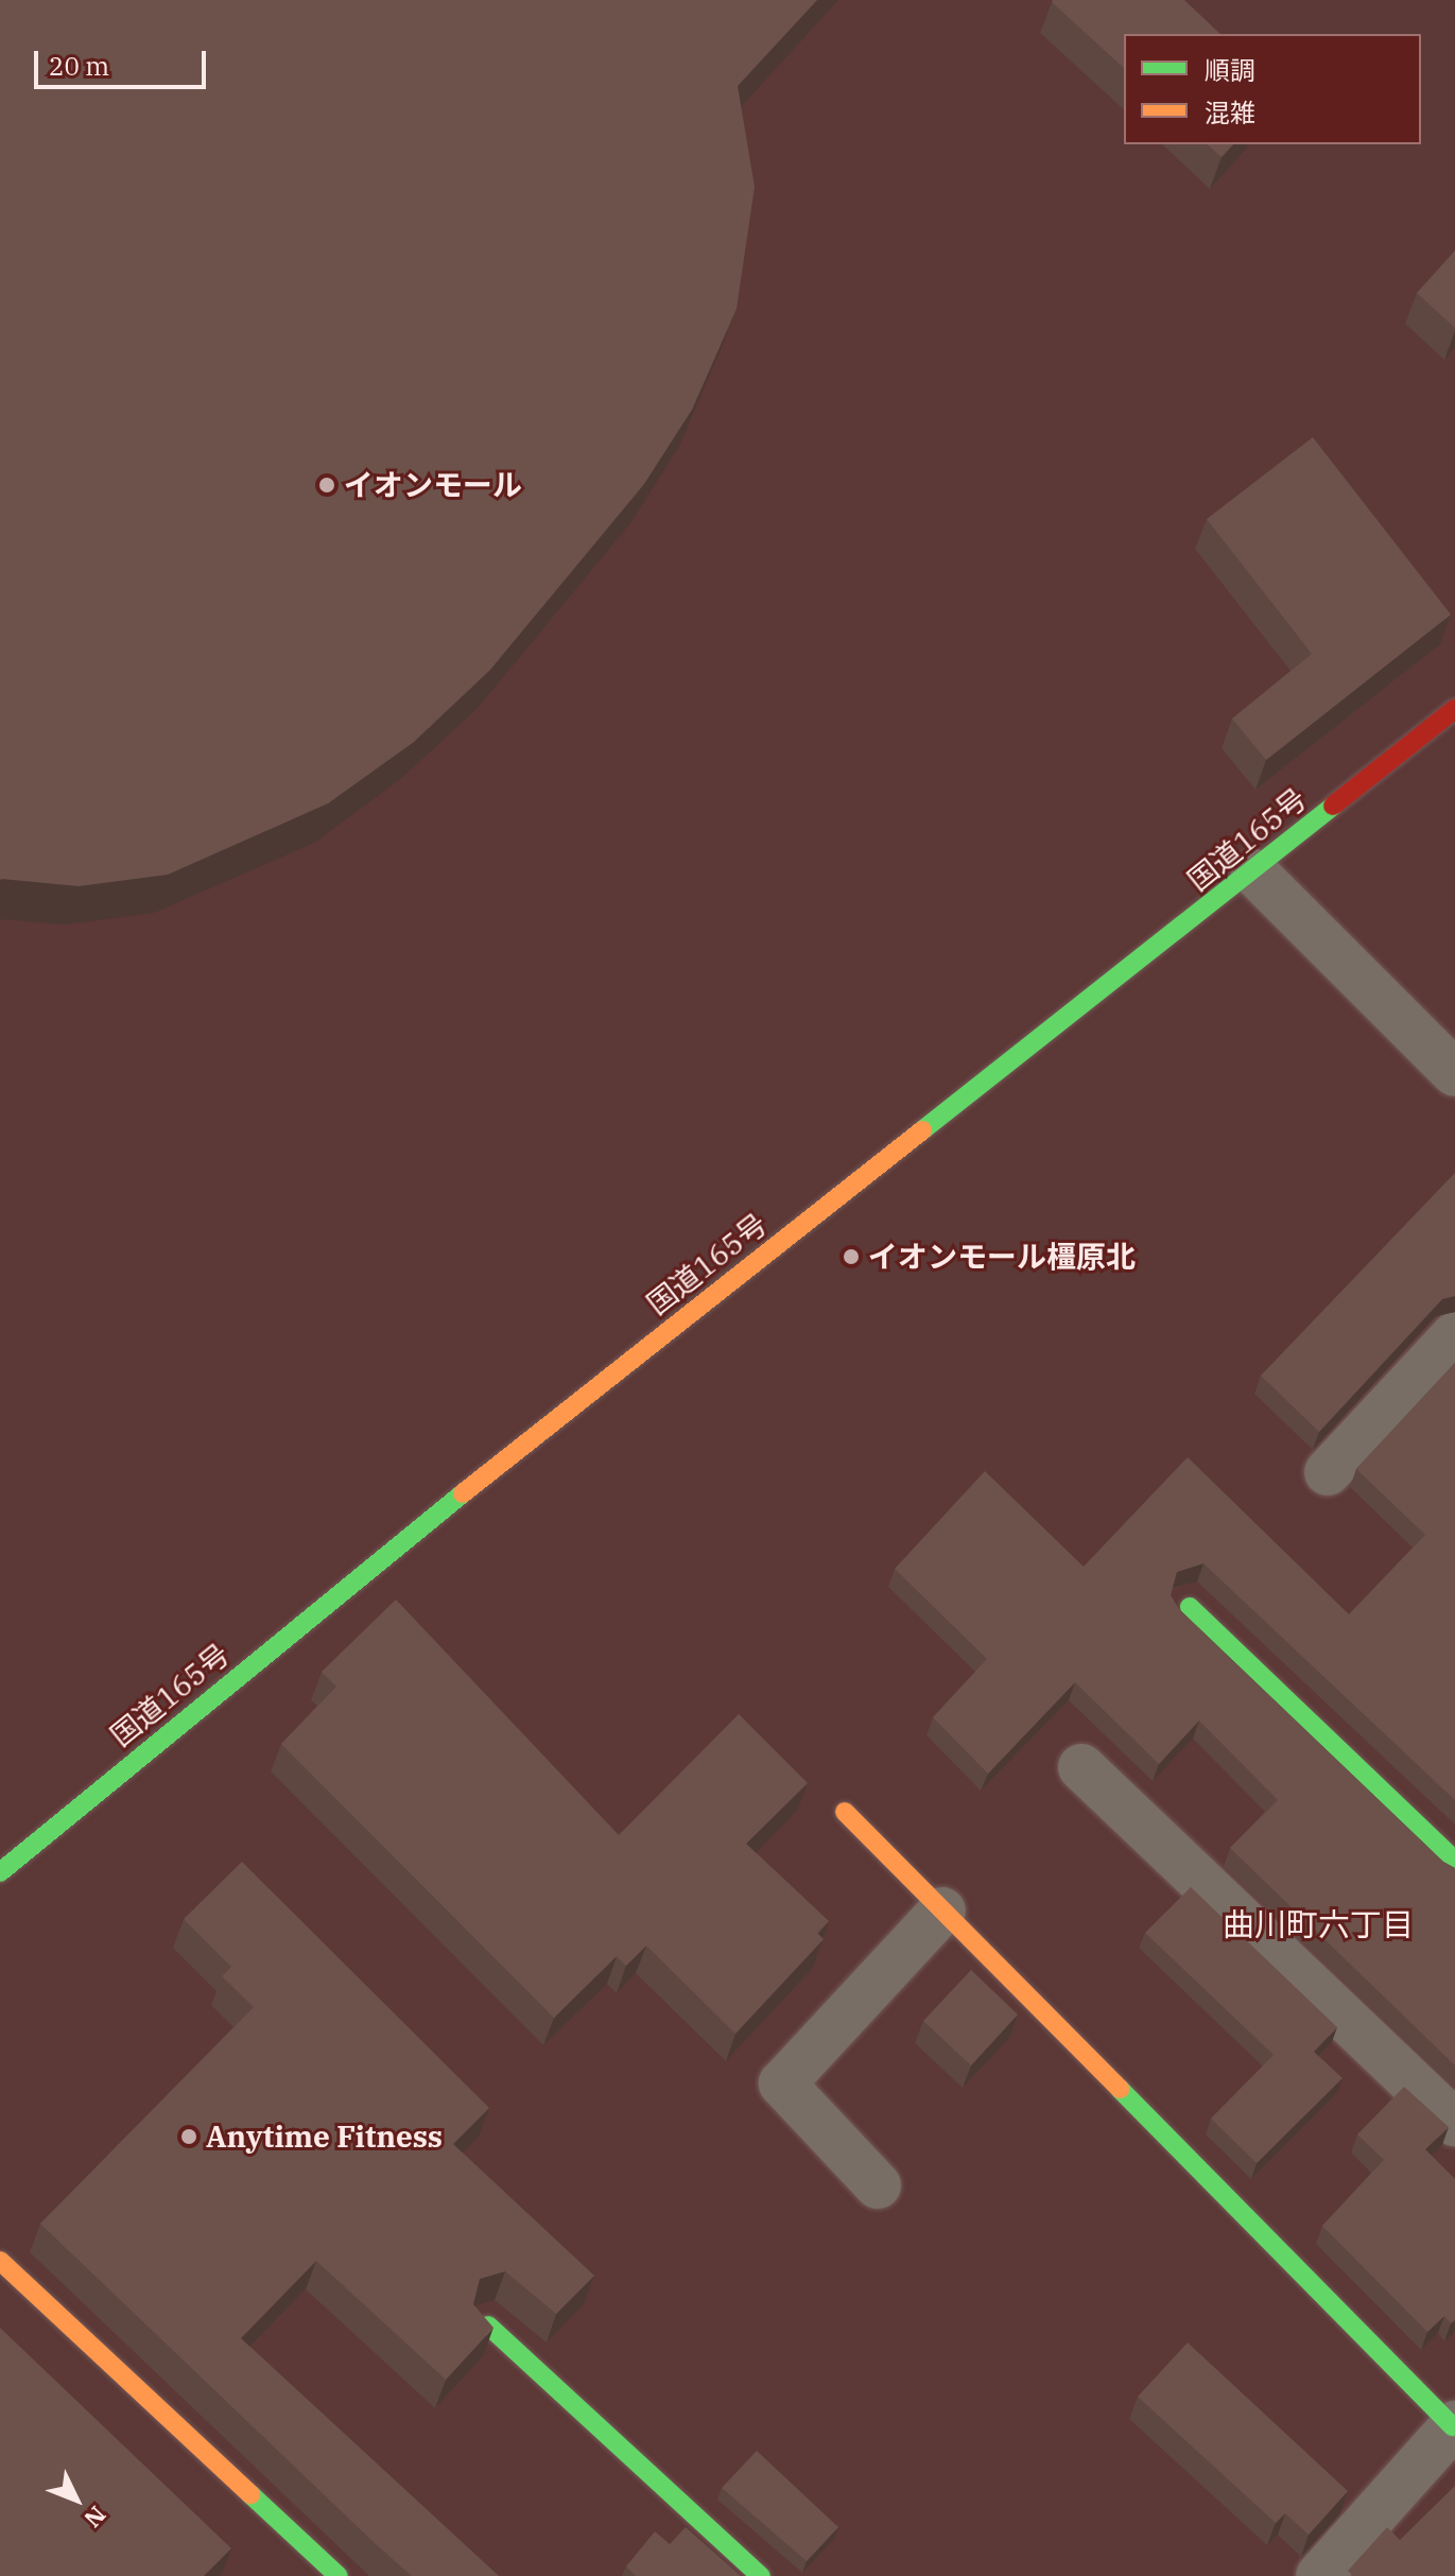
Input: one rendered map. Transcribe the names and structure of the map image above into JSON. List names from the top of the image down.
{
  "streets": {
    "main road": ["国道165号"]
  },
  "districts": ["曲川町六丁目"],
  "places": ["イオンモール", "イオンモール橿原北", "Anytime Fitness"],
  "legend": ["順調", "混雑"],
  "scale_bar": "20 m",
  "north": "bottom right"
}
